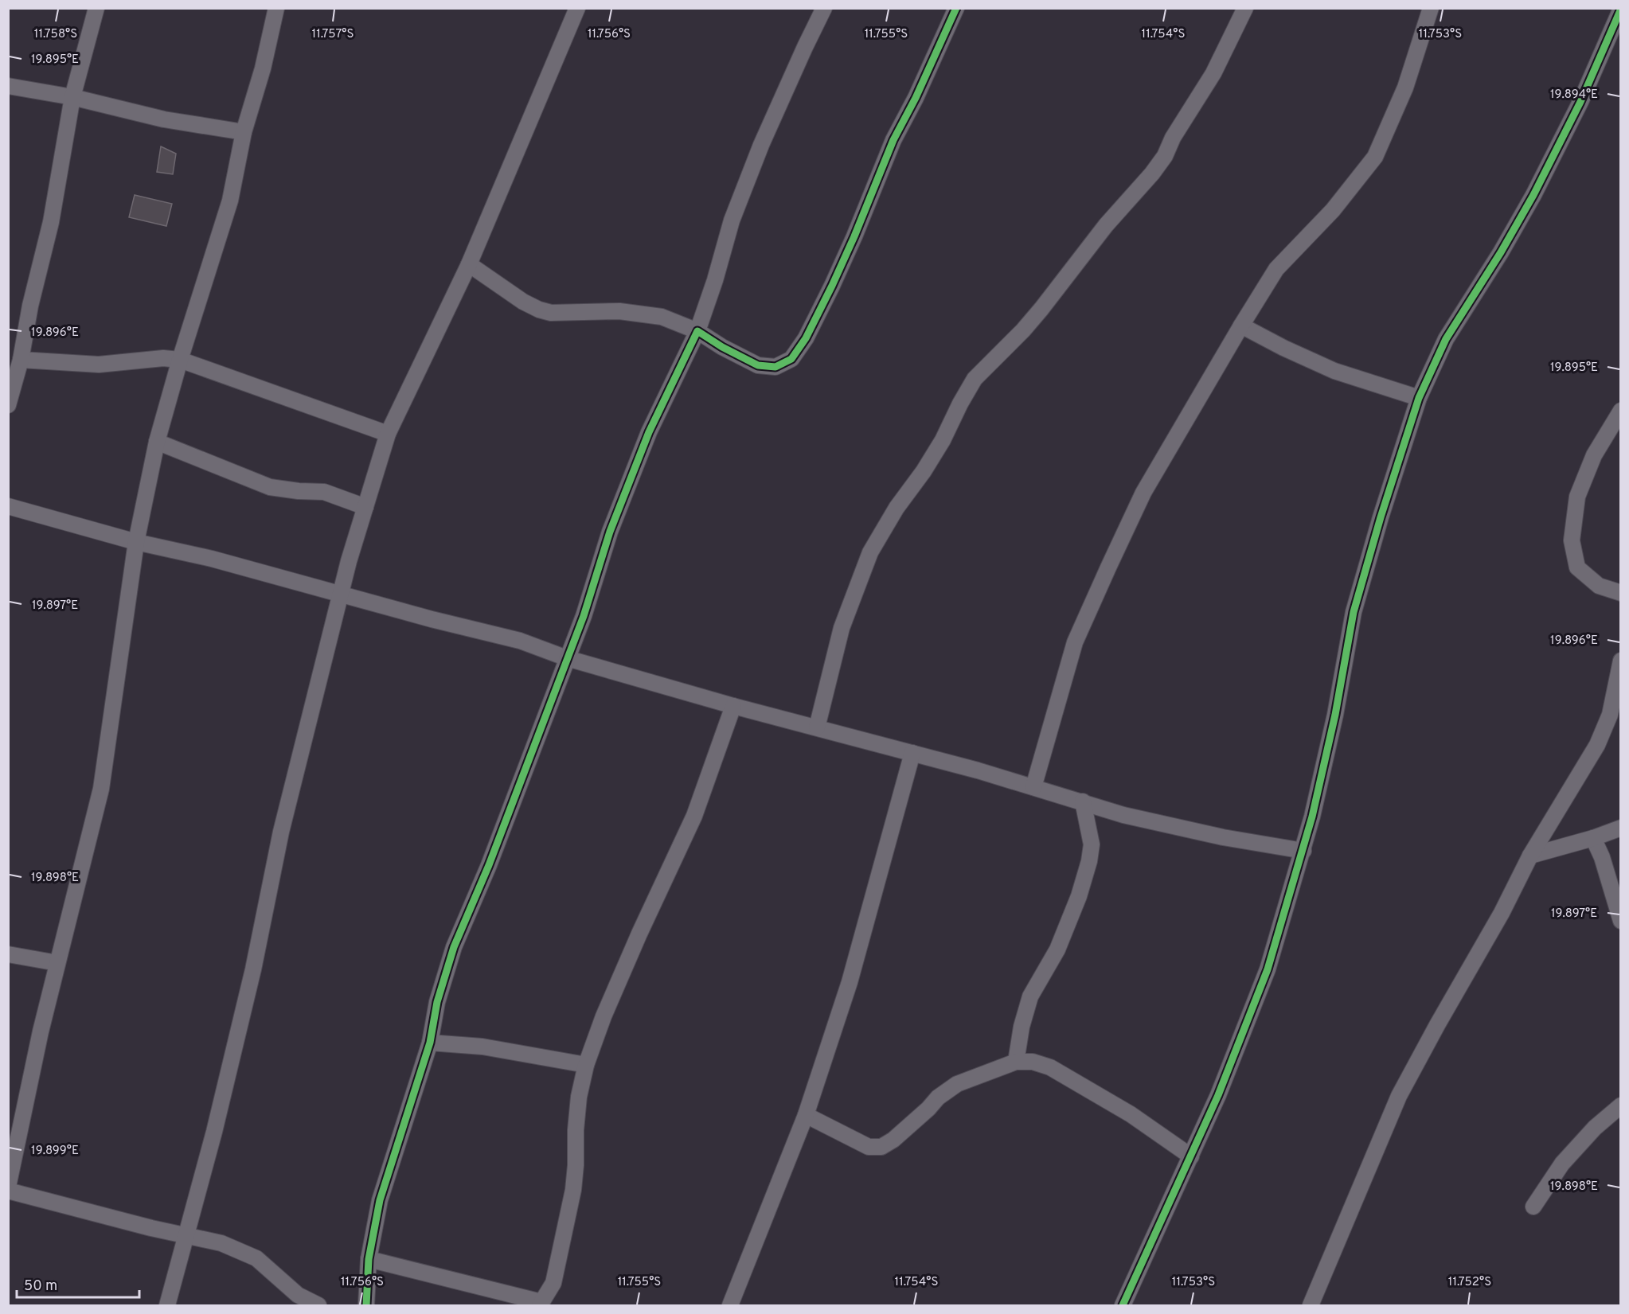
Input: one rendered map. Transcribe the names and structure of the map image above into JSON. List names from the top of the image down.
{
  "scale_bar": "50 m",
  "coordinates": [
    "11.758°S",
    "11.757°S",
    "11.756°S",
    "11.755°S",
    "11.754°S",
    "11.753°S",
    "19.895°E",
    "19.894°E",
    "19.896°E",
    "19.897°E",
    "19.898°E",
    "19.899°E",
    "11.752°S"
  ]
}
